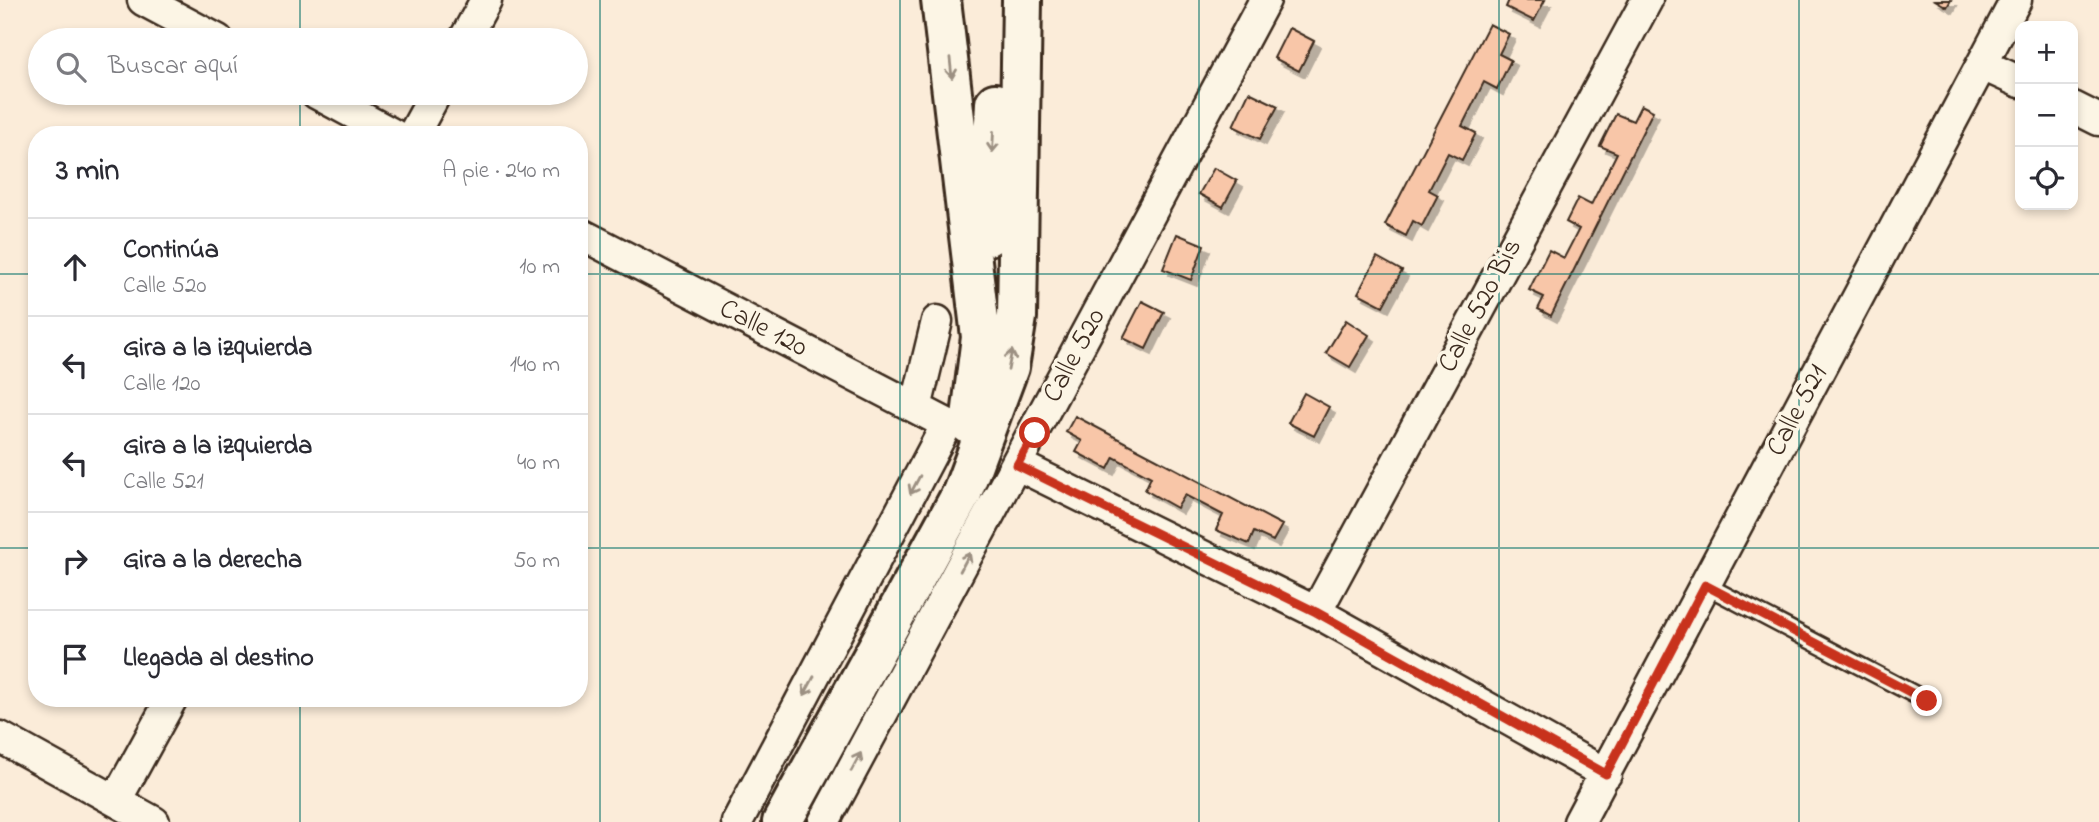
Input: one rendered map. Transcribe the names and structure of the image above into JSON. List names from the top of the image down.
{
  "streets": {
    "street": [
      "Calle 520 Bis",
      "Calle 120",
      "Calle 520",
      "Calle 521"
    ]
  },
  "one_way": ["Calle 120", "Calle 520"],
  "page": {
    "map_buttons": ["+", "−"],
    "search": "Buscar aquí",
    "heading": ["3 min", "A pie · 240 m"],
    "list": [
      ["Continúa", "Calle 520", "10 m"],
      ["Gira a la izquierda", "Calle 120", "140 m"],
      ["Gira a la izquierda", "Calle 521", "40 m"],
      ["Gira a la derecha", "50 m"],
      "Llegada al destino"
    ]
  }
}
